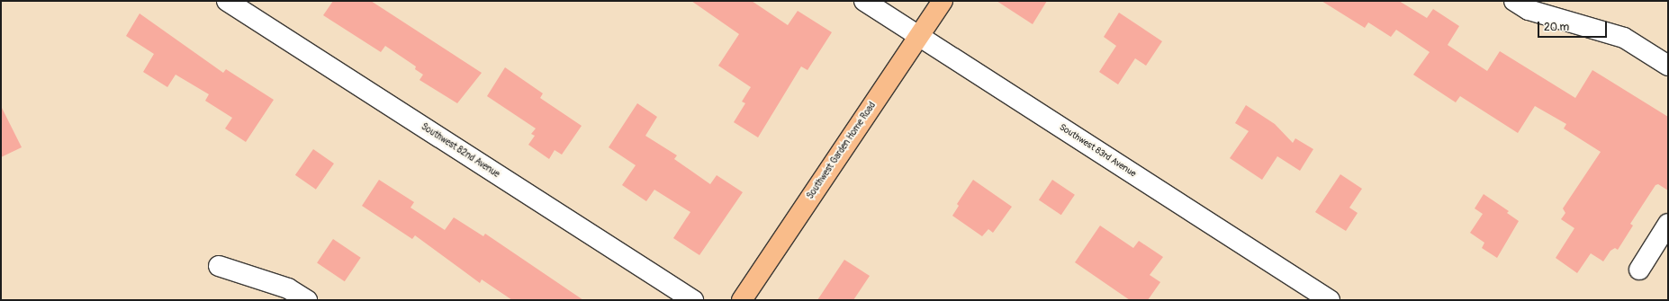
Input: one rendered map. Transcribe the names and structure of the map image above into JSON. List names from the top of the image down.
{
  "streets": {
    "main road": ["Southwest Garden Home Road"],
    "street": ["Southwest 82nd Avenue", "Southwest 83rd Avenue"]
  },
  "crossings": [
    ["Southwest Garden Home Road", "Southwest 83rd Avenue"]
  ],
  "scale_bar": "20 m"
}
